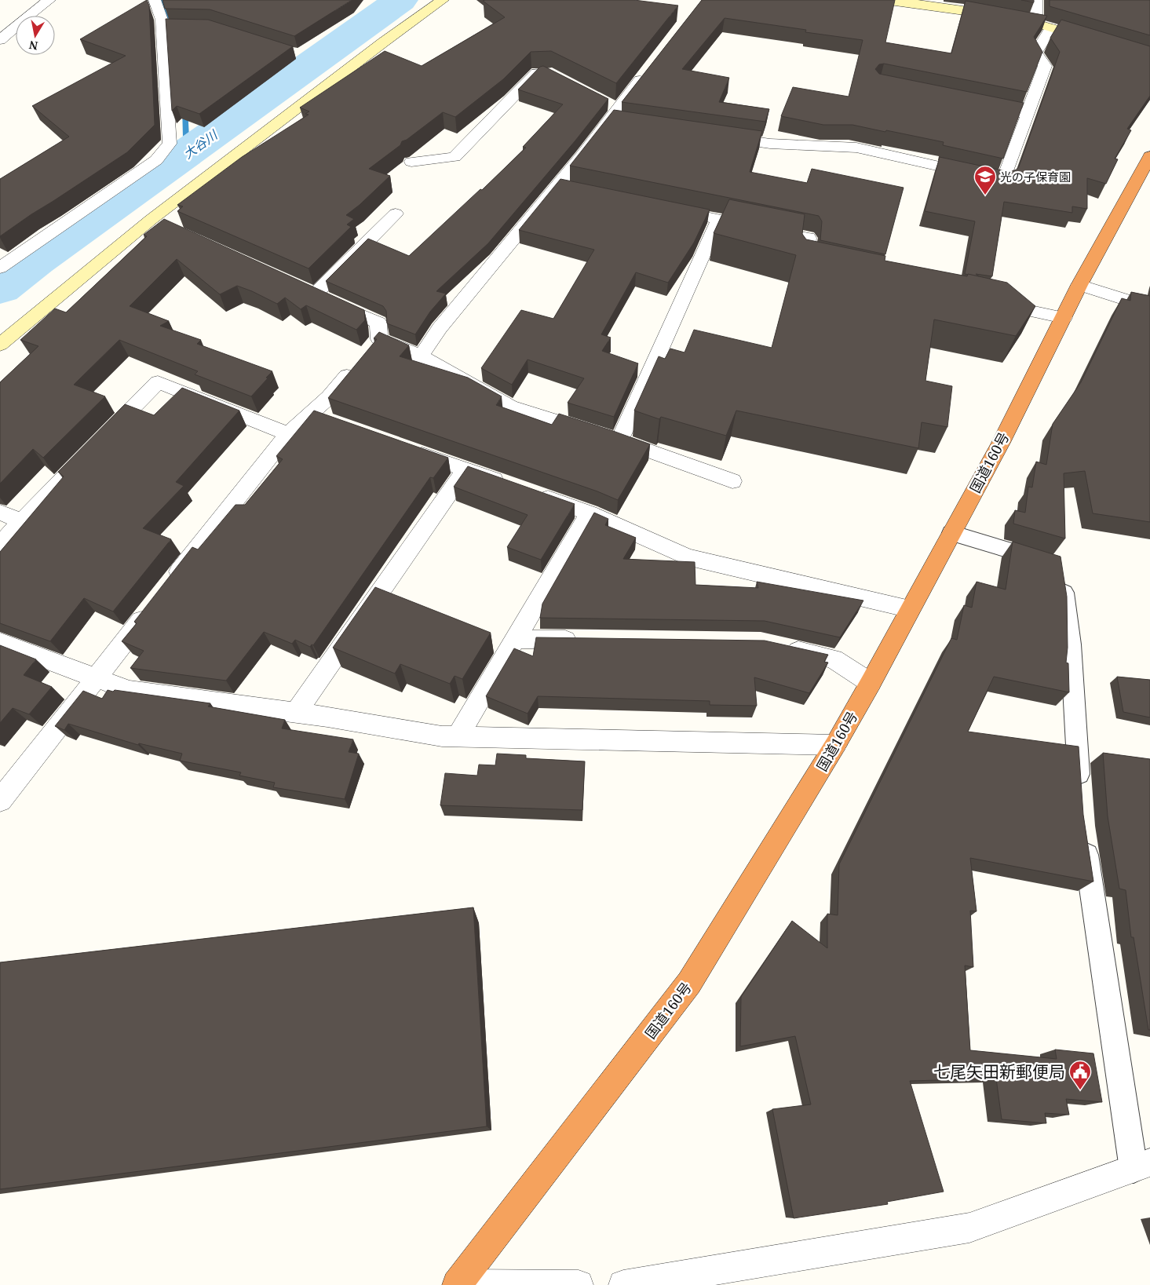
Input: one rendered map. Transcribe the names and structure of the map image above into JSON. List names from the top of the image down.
{
  "streets": {
    "highway": ["国道160号"]
  },
  "water": ["大谷川"],
  "places": {
    "school or university": ["光の子保育園"],
    "public building": ["七尾矢田新郵便局"]
  },
  "north": "bottom"
}
